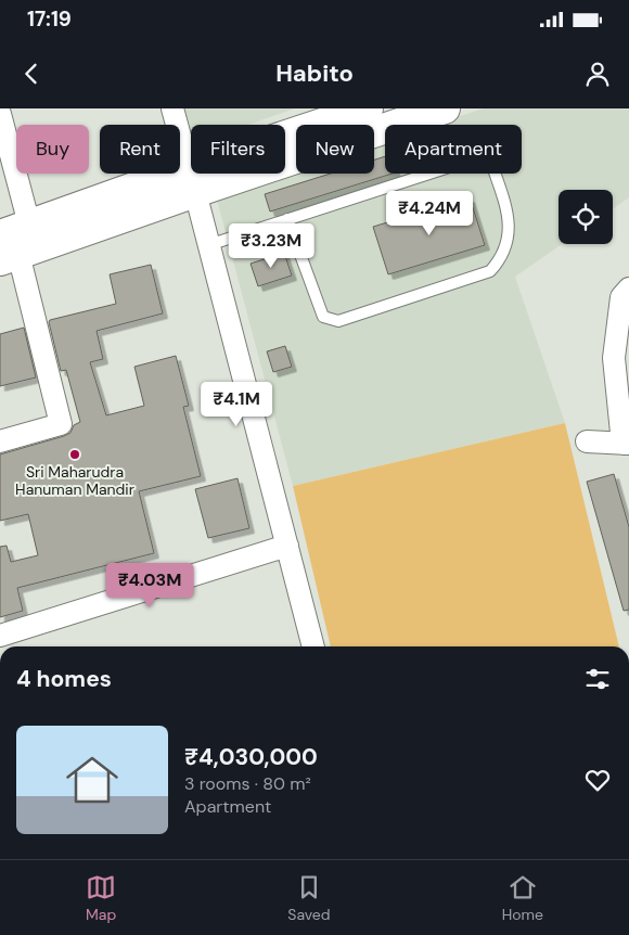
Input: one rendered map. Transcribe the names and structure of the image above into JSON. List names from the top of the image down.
{
  "places": ["Sri Maharudra Hanuman Mandir"],
  "page": {
    "status": "17:19",
    "header": "Habito",
    "chip": [
      "Buy",
      "Rent",
      "Filters",
      "New",
      "Apartment"
    ],
    "price": [
      "₹4.24M",
      "₹3.23M",
      "₹4.1M",
      "₹4.03M"
    ],
    "heading": "4 homes",
    "list": [
      {
        "name": "₹4,030,000",
        "note": "3 rooms · 80 m² · Apartment"
      }
    ],
    "tabs": ["Map", "Saved", "Home"]
  }
}
